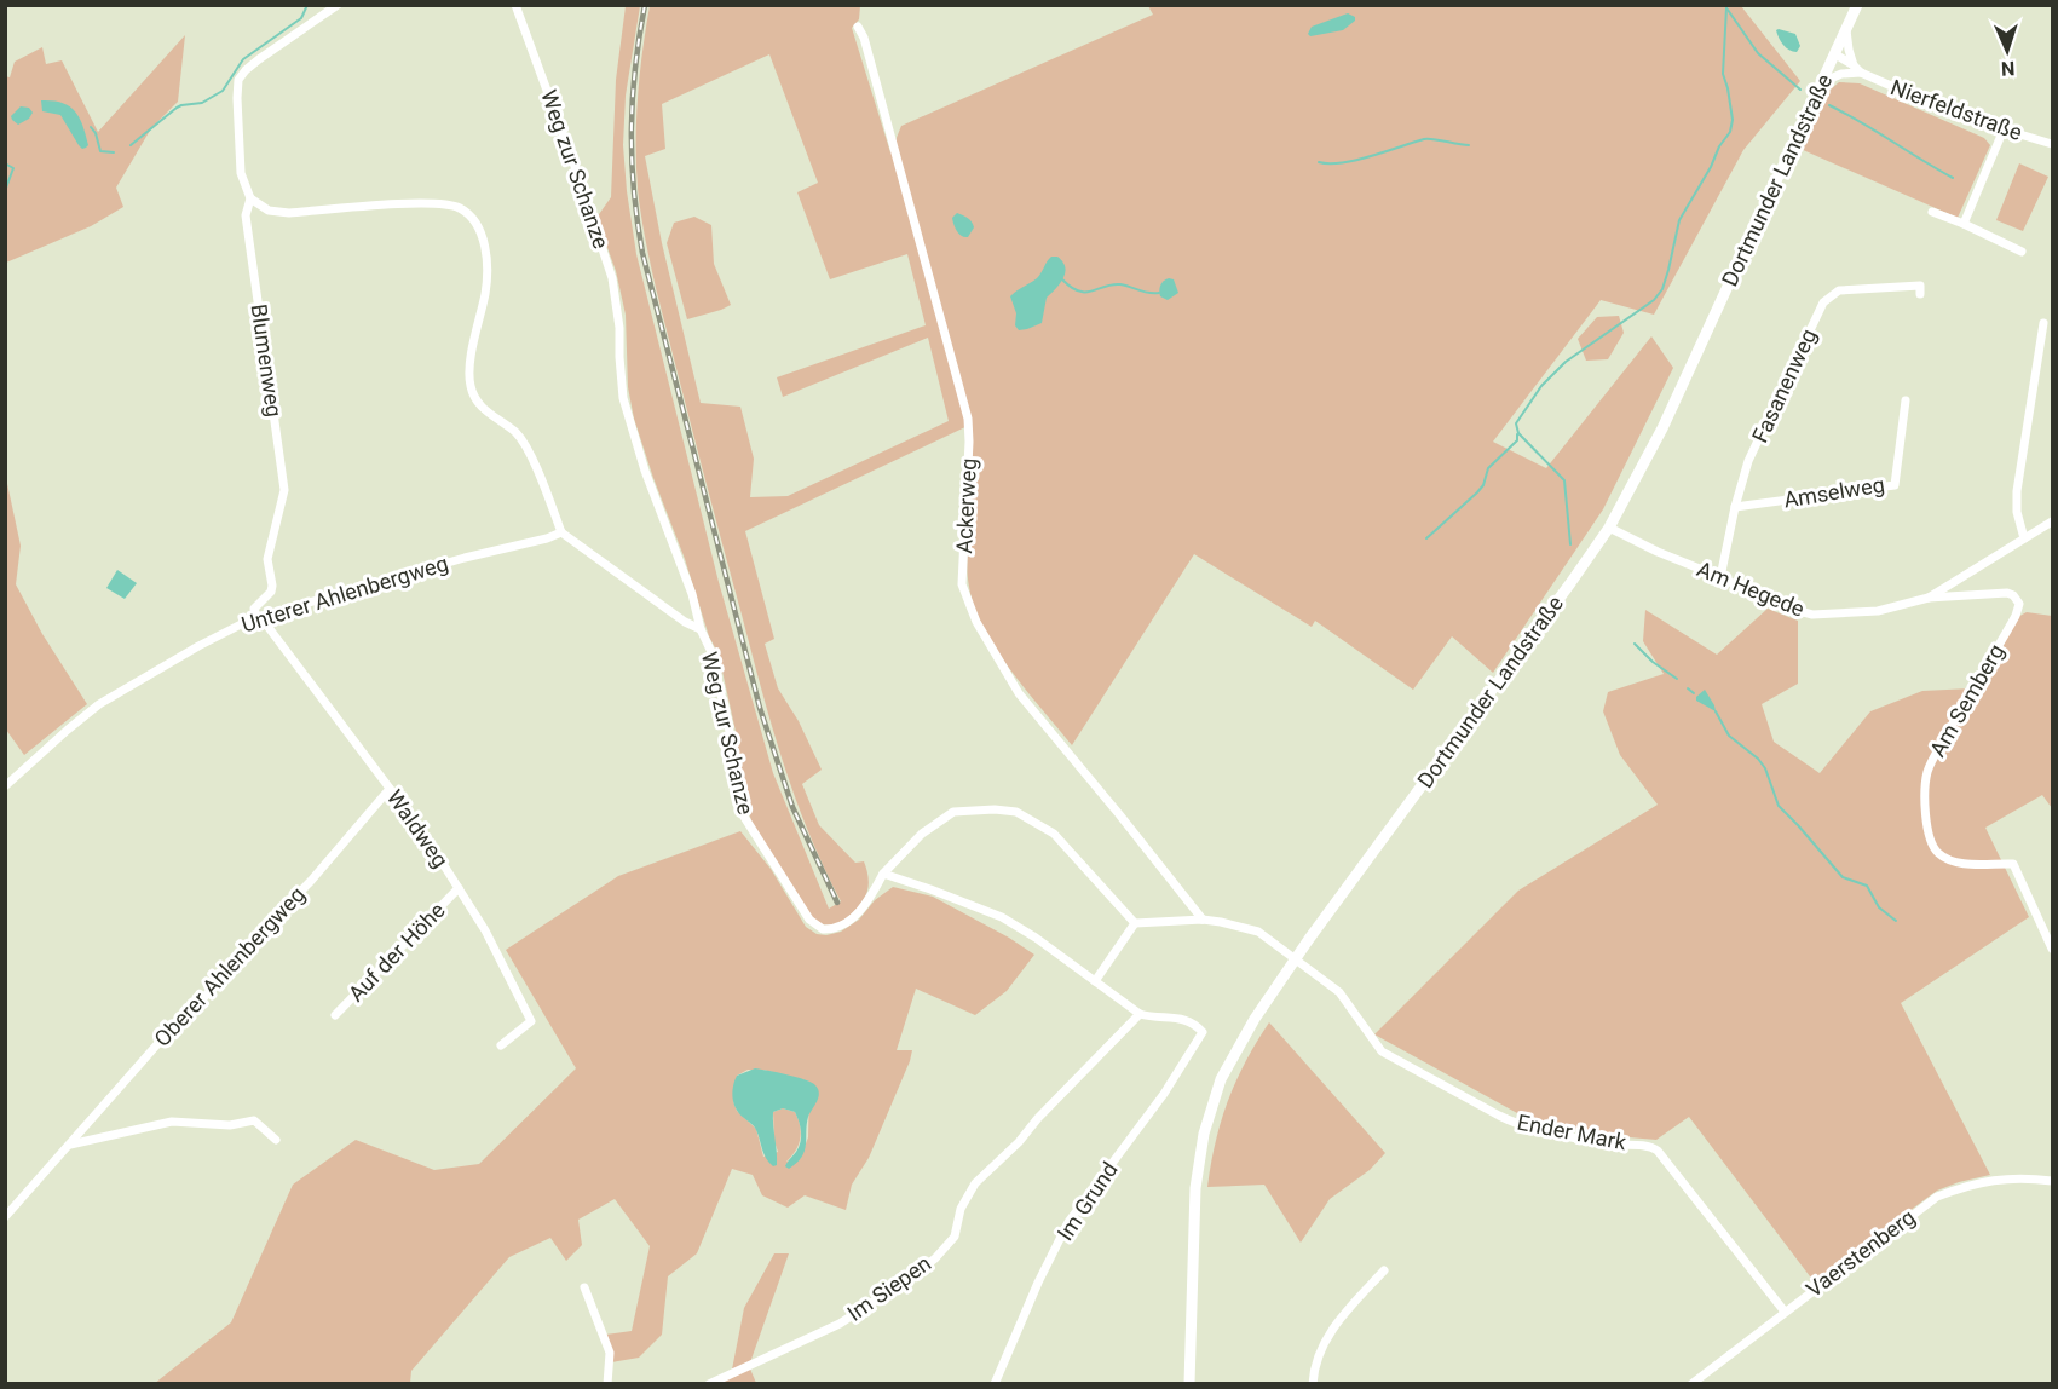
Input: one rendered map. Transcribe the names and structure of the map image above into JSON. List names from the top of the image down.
{
  "streets": {
    "main road": ["Dortmunder Landstraße"],
    "street": [
      "Nierfeldstraße",
      "Weg zur Schanze",
      "Blumenweg",
      "Fasanenweg",
      "Amselweg",
      "Ackerweg",
      "Am Hegede",
      "Unterer Ahlenbergweg",
      "Am Semberg",
      "Waldweg",
      "Auf der Höhe",
      "Oberer Ahlenbergweg",
      "Ender Mark",
      "Im Grund",
      "Vaerstenberg",
      "Im Siepen"
    ]
  },
  "crossings": [
    ["Nierfeldstraße", "Dortmunder Landstraße"],
    ["Weg zur Schanze", "Ender Mark"],
    ["Dortmunder Landstraße", "Am Hegede"],
    ["Dortmunder Landstraße", "Ender Mark"],
    ["Blumenweg", "Unterer Ahlenbergweg"],
    ["Blumenweg", "Waldweg"],
    ["Fasanenweg", "Amselweg"],
    ["Fasanenweg", "Am Hegede"],
    ["Ackerweg", "Ender Mark"],
    ["Am Hegede", "Am Semberg"],
    ["Unterer Ahlenbergweg", "Waldweg"],
    ["Waldweg", "Auf der Höhe"],
    ["Waldweg", "Oberer Ahlenbergweg"],
    ["Ender Mark", "Vaerstenberg"],
    ["Im Grund", "Im Siepen"]
  ],
  "north": "bottom"
}
